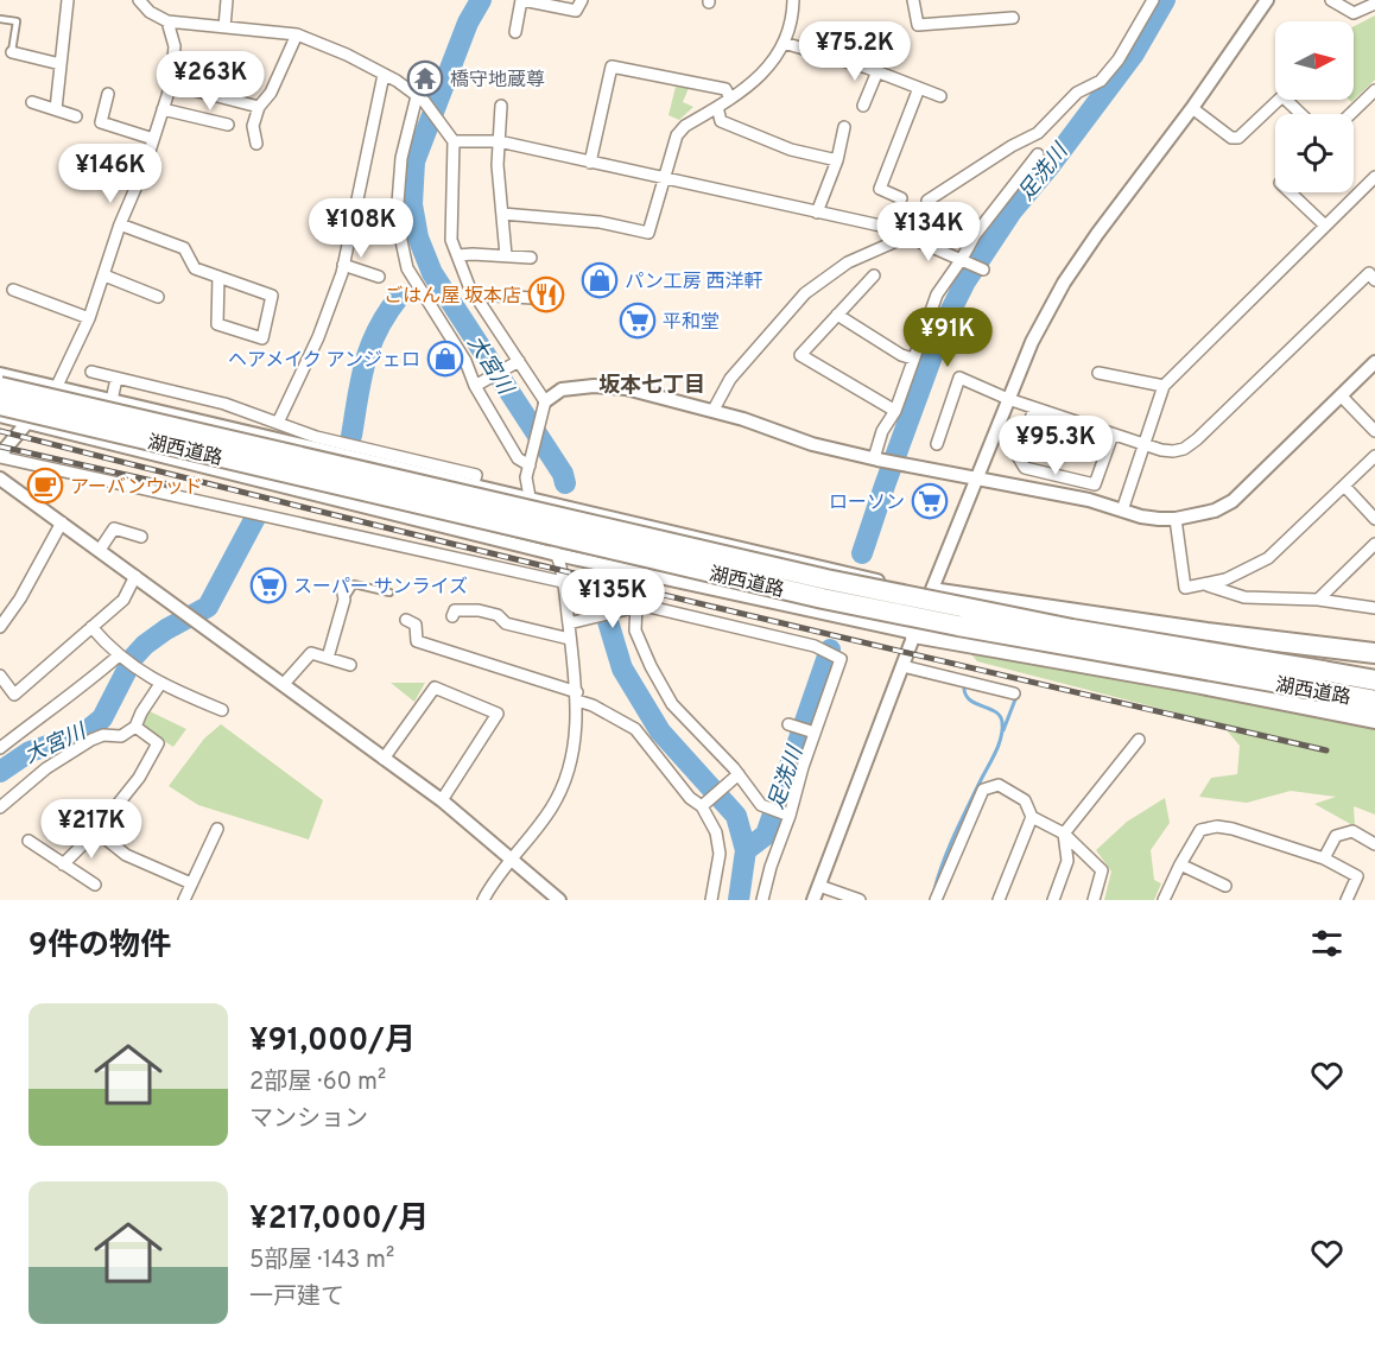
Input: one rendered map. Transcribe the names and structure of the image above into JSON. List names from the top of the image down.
{
  "streets": {
    "highway": ["湖西道路"]
  },
  "districts": ["坂本七丁目"],
  "water": ["足洗川", "大宮川"],
  "places": {
    "temple": ["橋守地蔵尊"],
    "shop": ["パン工房 西洋軒", "ヘアメイク アンジェロ"],
    "restaurant": ["ごはん屋 坂本店"],
    "supermarket": ["平和堂", "ローソン", "スーパー サンライズ"],
    "cafe": ["アーバンウッド"]
  },
  "north": "right",
  "page": {
    "price": [
      "¥75.2K",
      "¥263K",
      "¥146K",
      "¥108K",
      "¥134K",
      "¥91K",
      "¥95.3K",
      "¥135K",
      "¥217K"
    ],
    "heading": "9件の物件",
    "list": [
      {
        "name": "¥91,000/月",
        "note": "2部屋 · 60 m² · マンション"
      },
      {
        "name": "¥217,000/月",
        "note": "5部屋 · 143 m² · 一戸建て"
      }
    ]
  }
}
